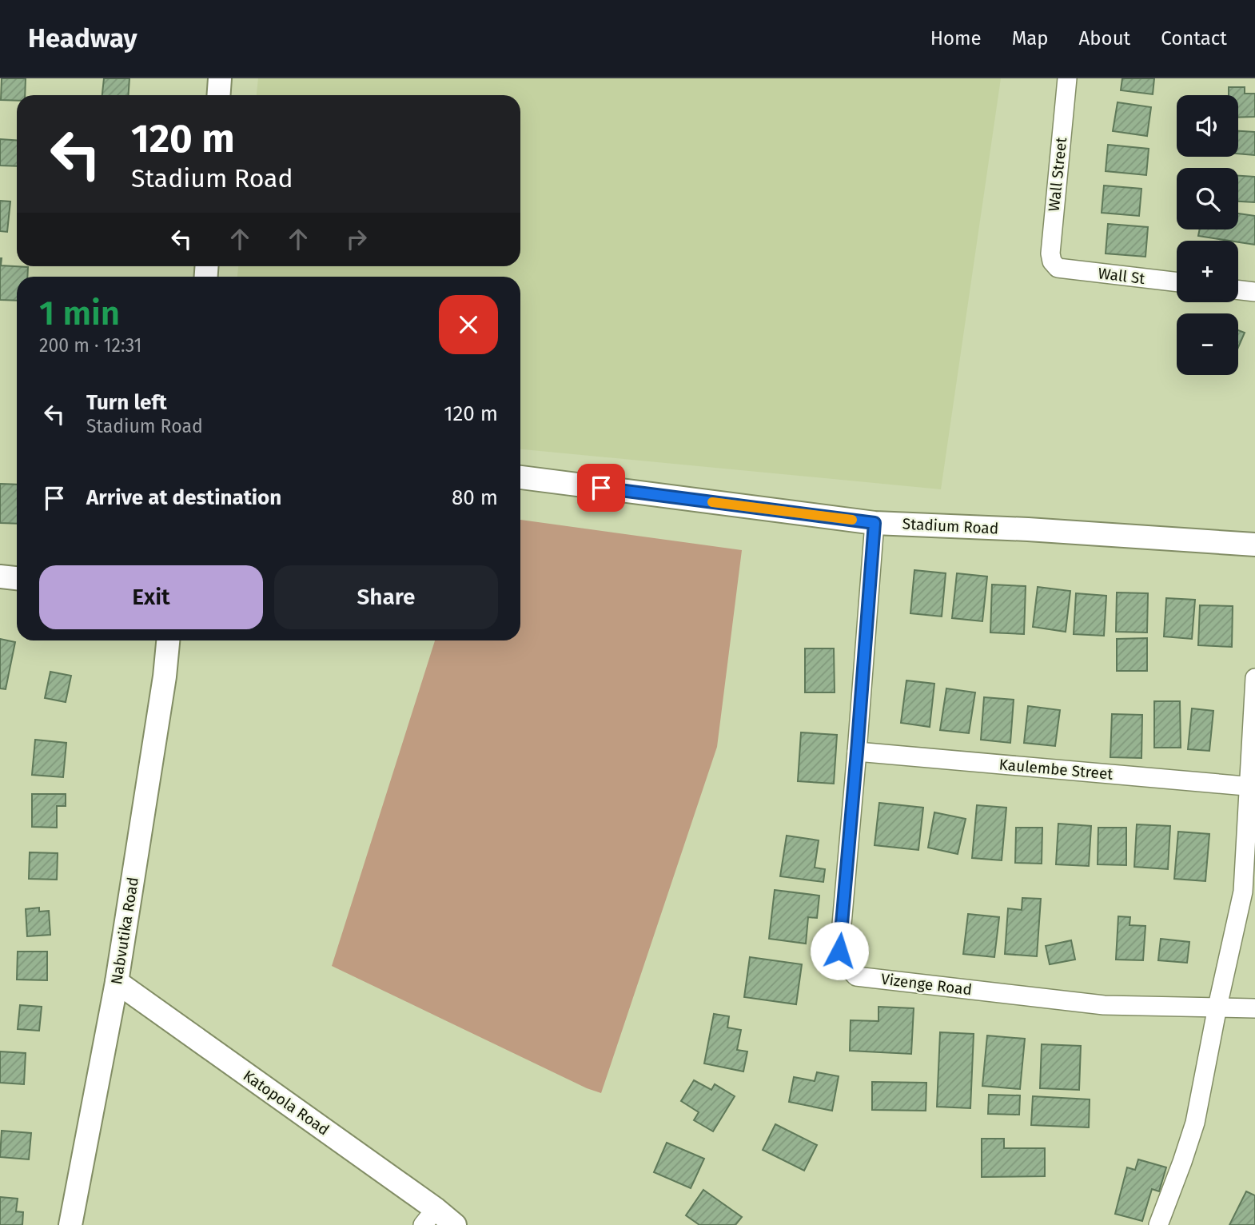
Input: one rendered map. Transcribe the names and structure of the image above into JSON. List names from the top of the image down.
{
  "streets": {
    "street": [
      "Wall Street",
      "Wall St",
      "Stadium Road",
      "Kaulembe Street",
      "Nabvutika Road",
      "Vizenge Road",
      "Katopola Road"
    ]
  },
  "crossings": [
    ["Wall Street", "Wall St"],
    ["Stadium Road", "Vizenge Road"],
    ["Kaulembe Street", "Vizenge Road"],
    ["Nabvutika Road", "Katopola Road"]
  ],
  "page": {
    "header": "Headway",
    "nav": [
      "Home",
      "Map",
      "About",
      "Contact"
    ],
    "map_buttons": ["+", "−"],
    "turn": ["120 m", "Stadium Road"],
    "heading": ["1 min", "200 m · 12:31"],
    "list": [
      {
        "name": "Turn left",
        "note": "Stadium Road",
        "value": "120 m"
      },
      {
        "name": "Arrive at destination",
        "value": "80 m"
      }
    ],
    "buttons": ["Exit", "Share"]
  }
}
